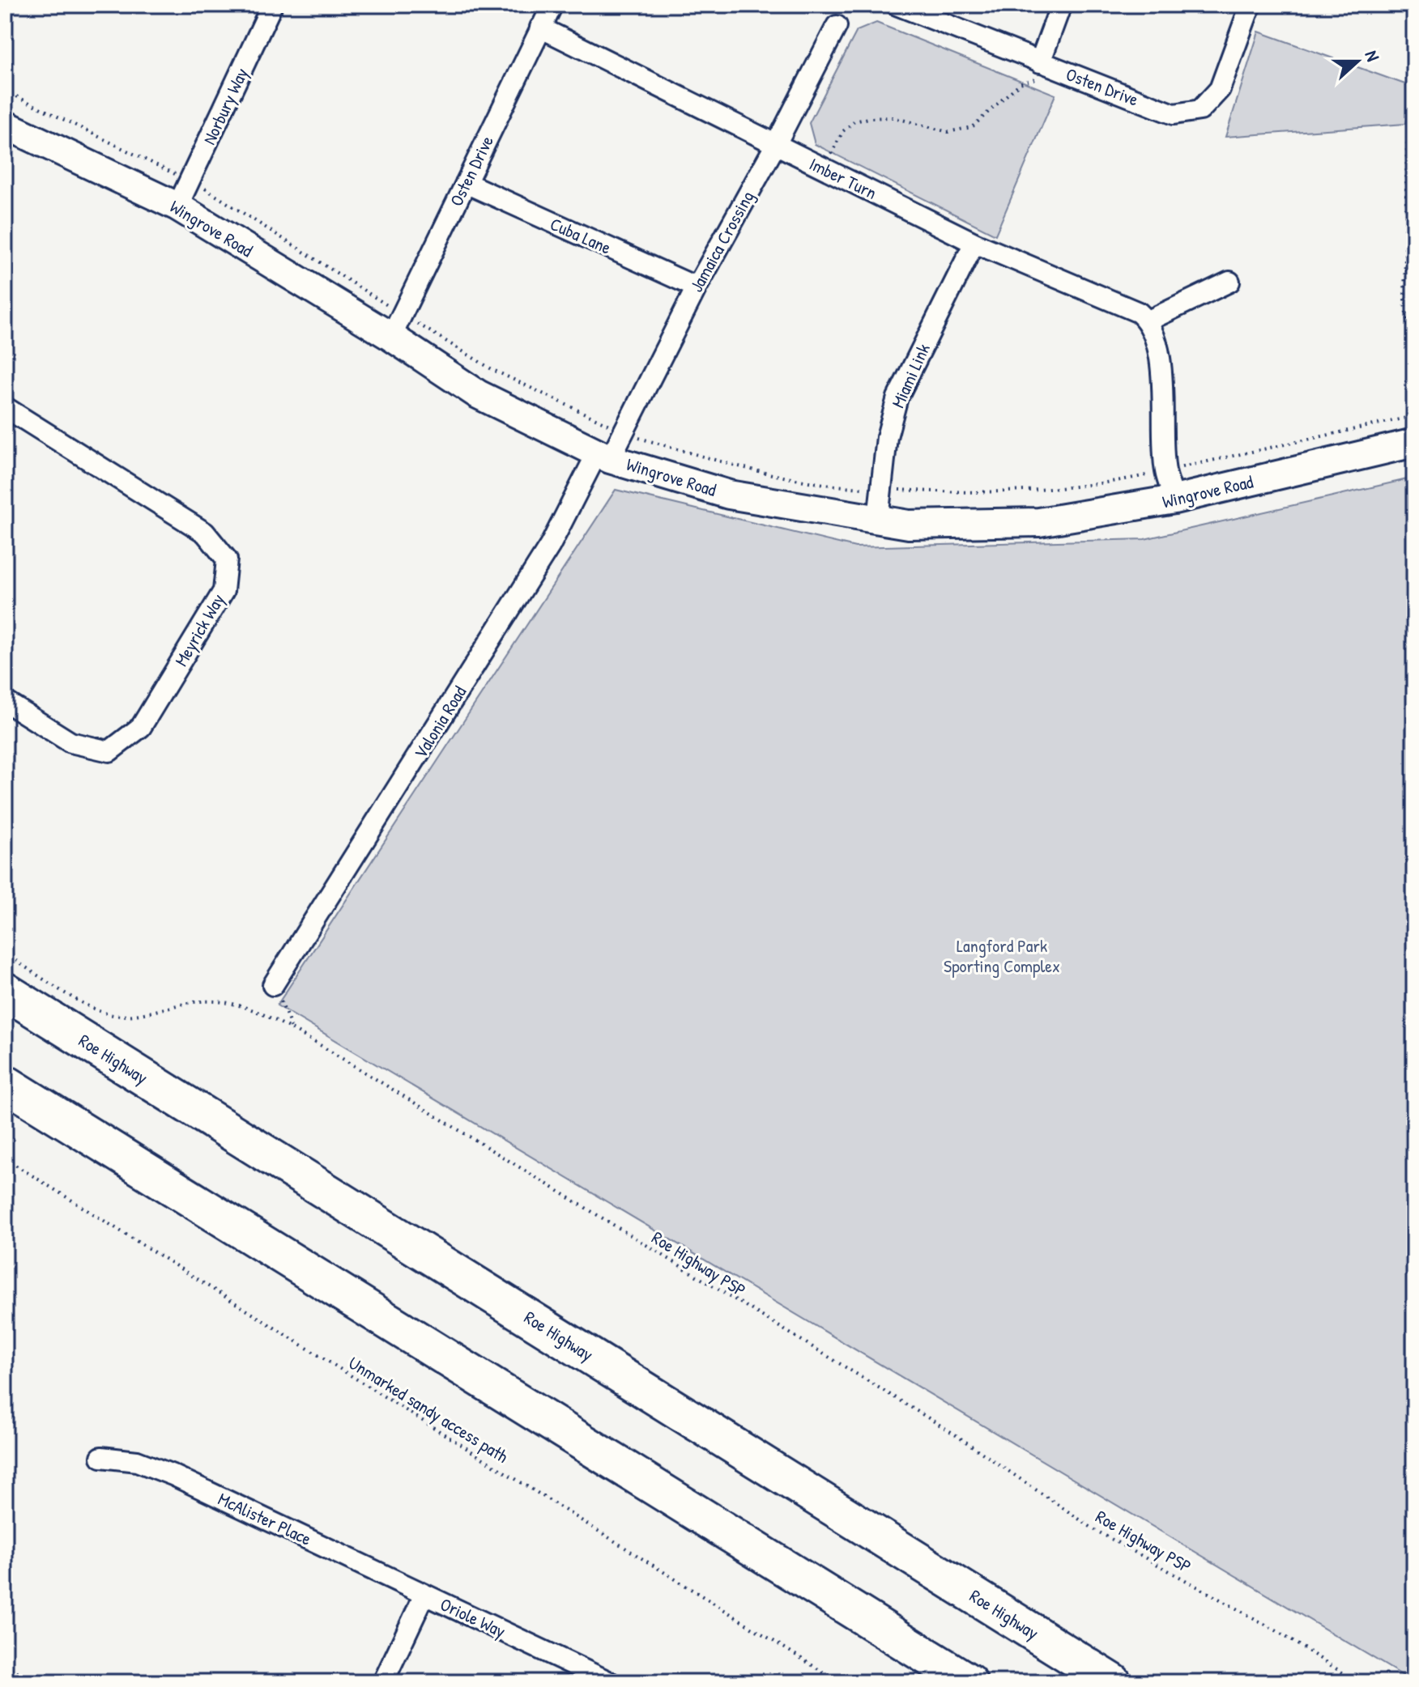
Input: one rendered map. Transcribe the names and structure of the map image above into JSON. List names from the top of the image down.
{
  "streets": {
    "highway": ["Roe Highway"],
    "street": [
      "Osten Drive",
      "Norbury Way",
      "Imber Turn",
      "Wingrove Road",
      "Cuba Lane",
      "Jamaica Crossing",
      "Miami Link",
      "Meyrick Way",
      "Valonia Road",
      "McAlister Place",
      "Oriole Way"
    ],
    "path": ["Roe Highway PSP", "Unmarked sandy access path"]
  },
  "crossings": [
    ["Osten Drive", "Imber Turn"],
    ["Osten Drive", "Wingrove Road"],
    ["Osten Drive", "Cuba Lane"],
    ["Norbury Way", "Wingrove Road"],
    ["Imber Turn", "Jamaica Crossing"],
    ["Imber Turn", "Miami Link"],
    ["Wingrove Road", "Jamaica Crossing"],
    ["Wingrove Road", "Miami Link"],
    ["Wingrove Road", "Valonia Road"],
    ["Cuba Lane", "Jamaica Crossing"],
    ["Jamaica Crossing", "Valonia Road"],
    ["McAlister Place", "Oriole Way"]
  ],
  "parks": ["Langford Park Sporting Complex"],
  "north": "right"
}
